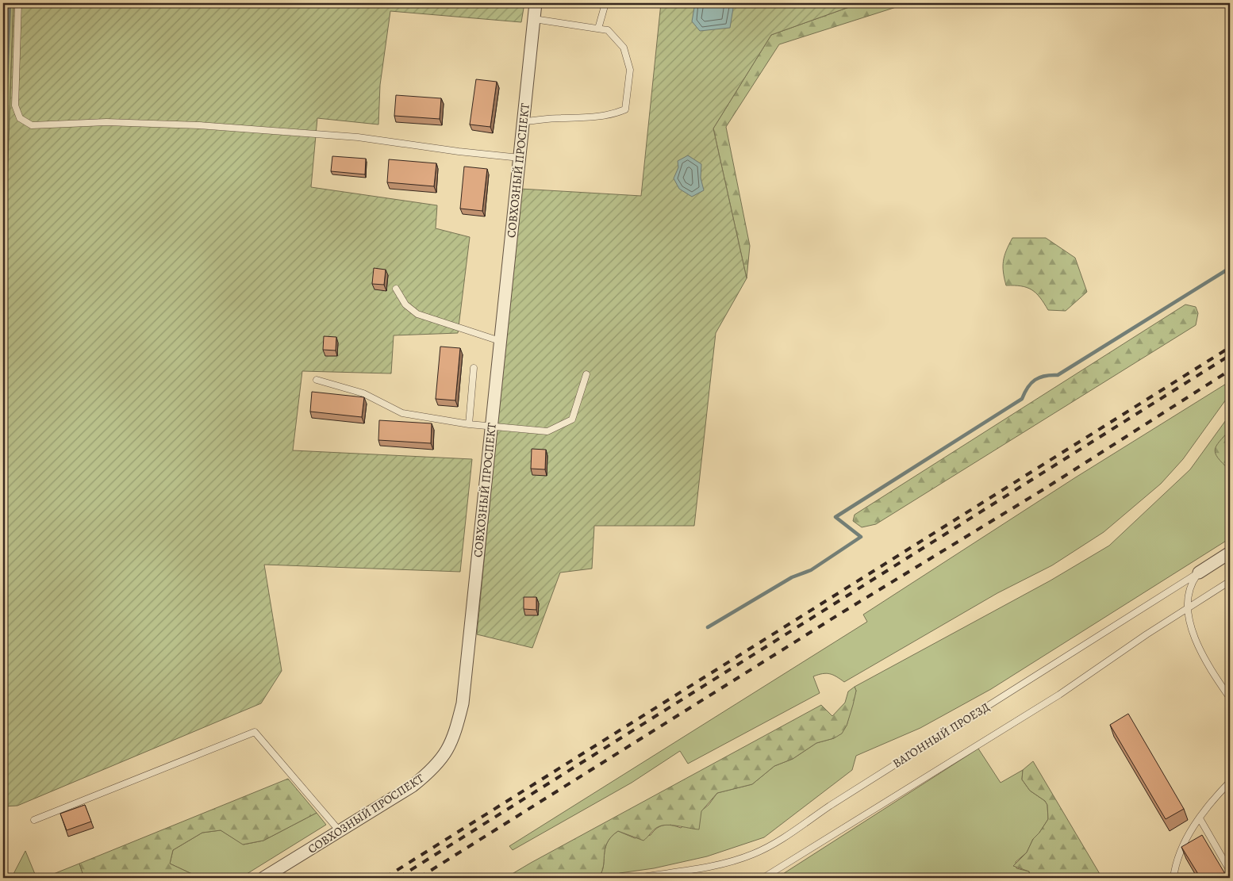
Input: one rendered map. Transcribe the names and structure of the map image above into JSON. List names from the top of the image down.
{
  "streets": {
    "street": ["СОВХОЗНЫЙ ПРОСПЕКТ", "ВАГОННЫЙ ПРОЕЗД"]
  }
}
